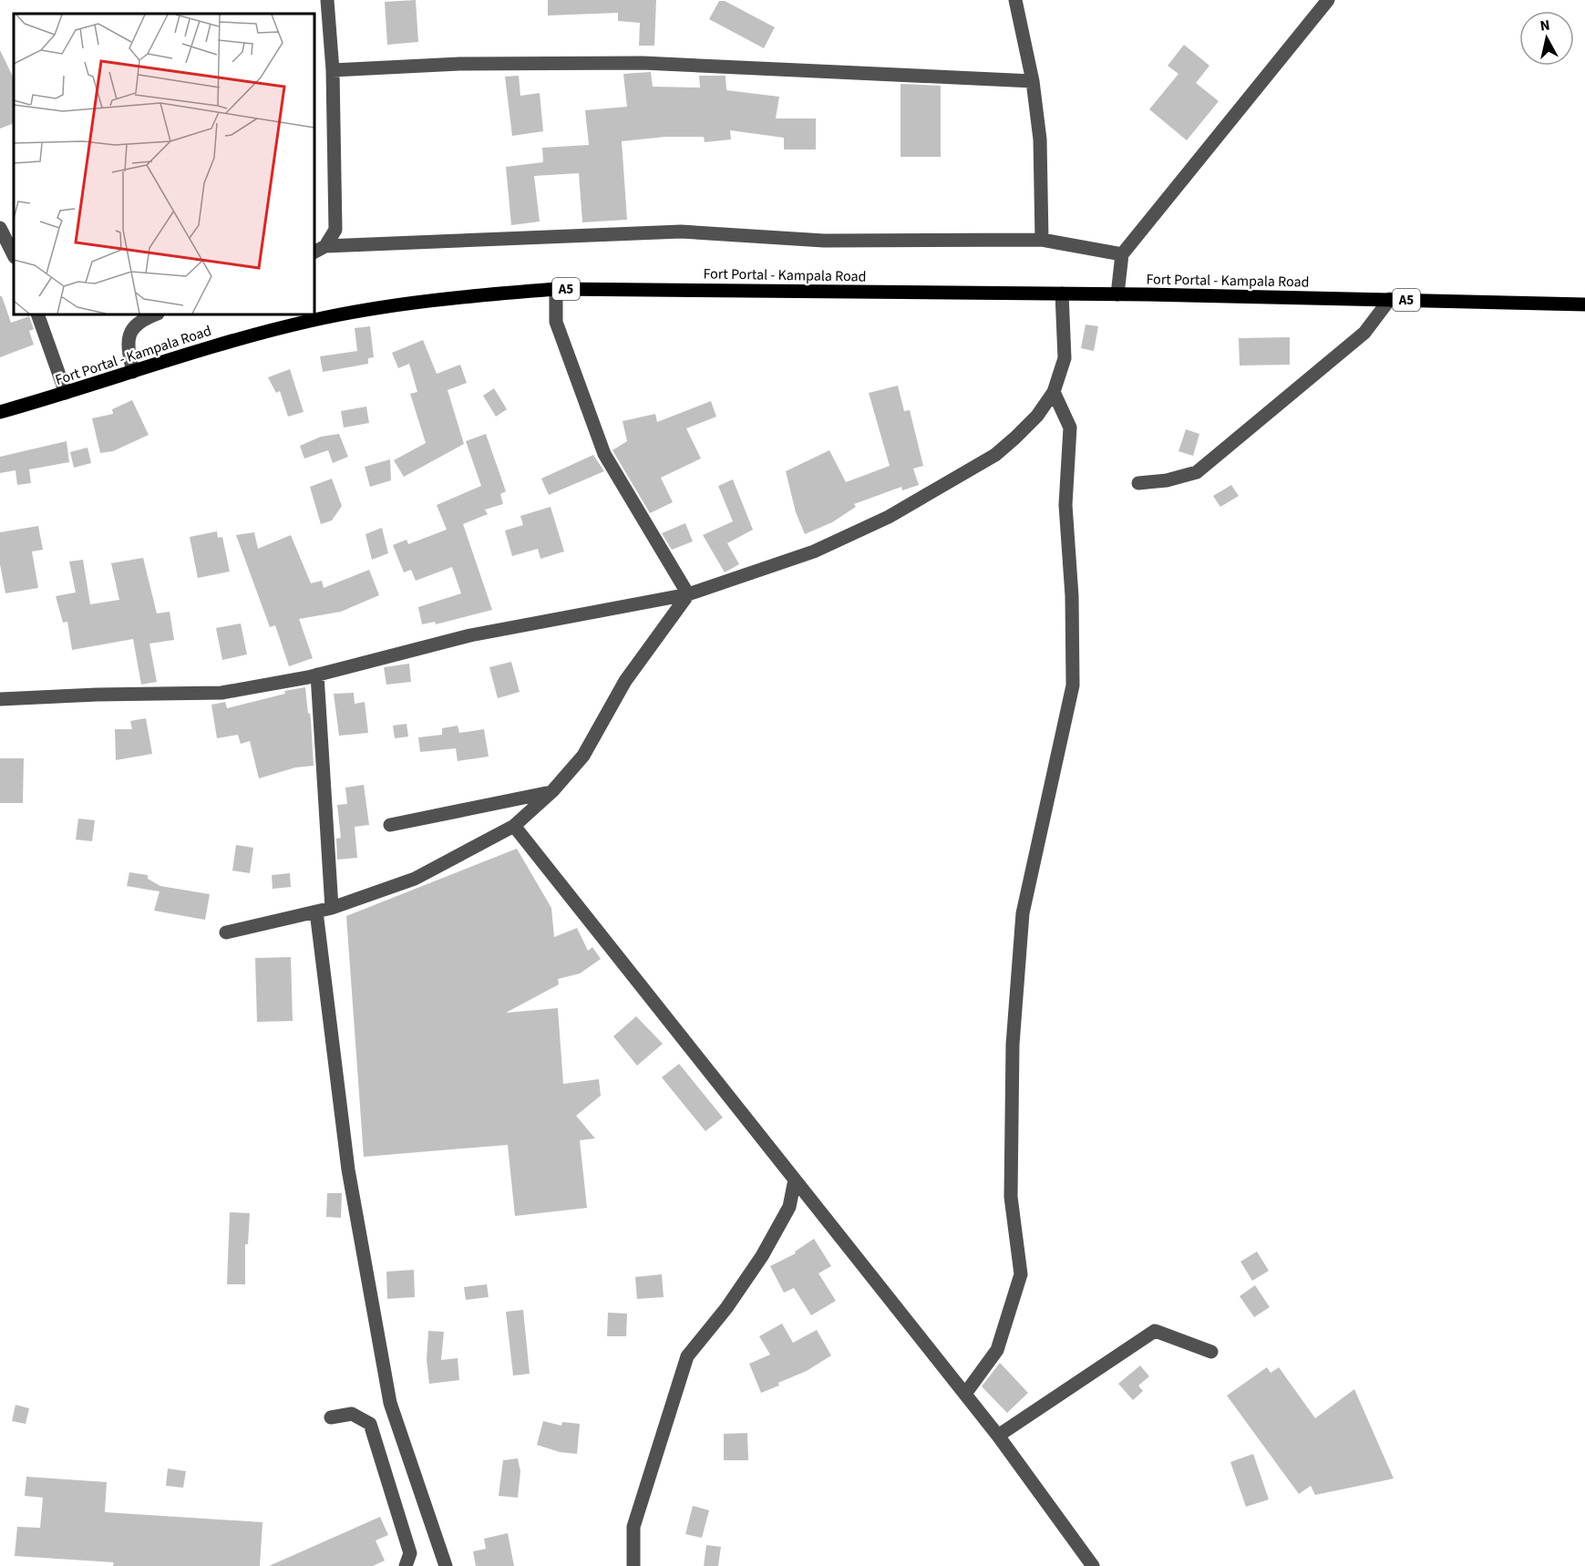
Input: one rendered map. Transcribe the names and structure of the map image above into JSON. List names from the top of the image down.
{
  "streets": {
    "main road": ["Fort Portal - Kampala Road", "A5"]
  },
  "north": "top"
}
